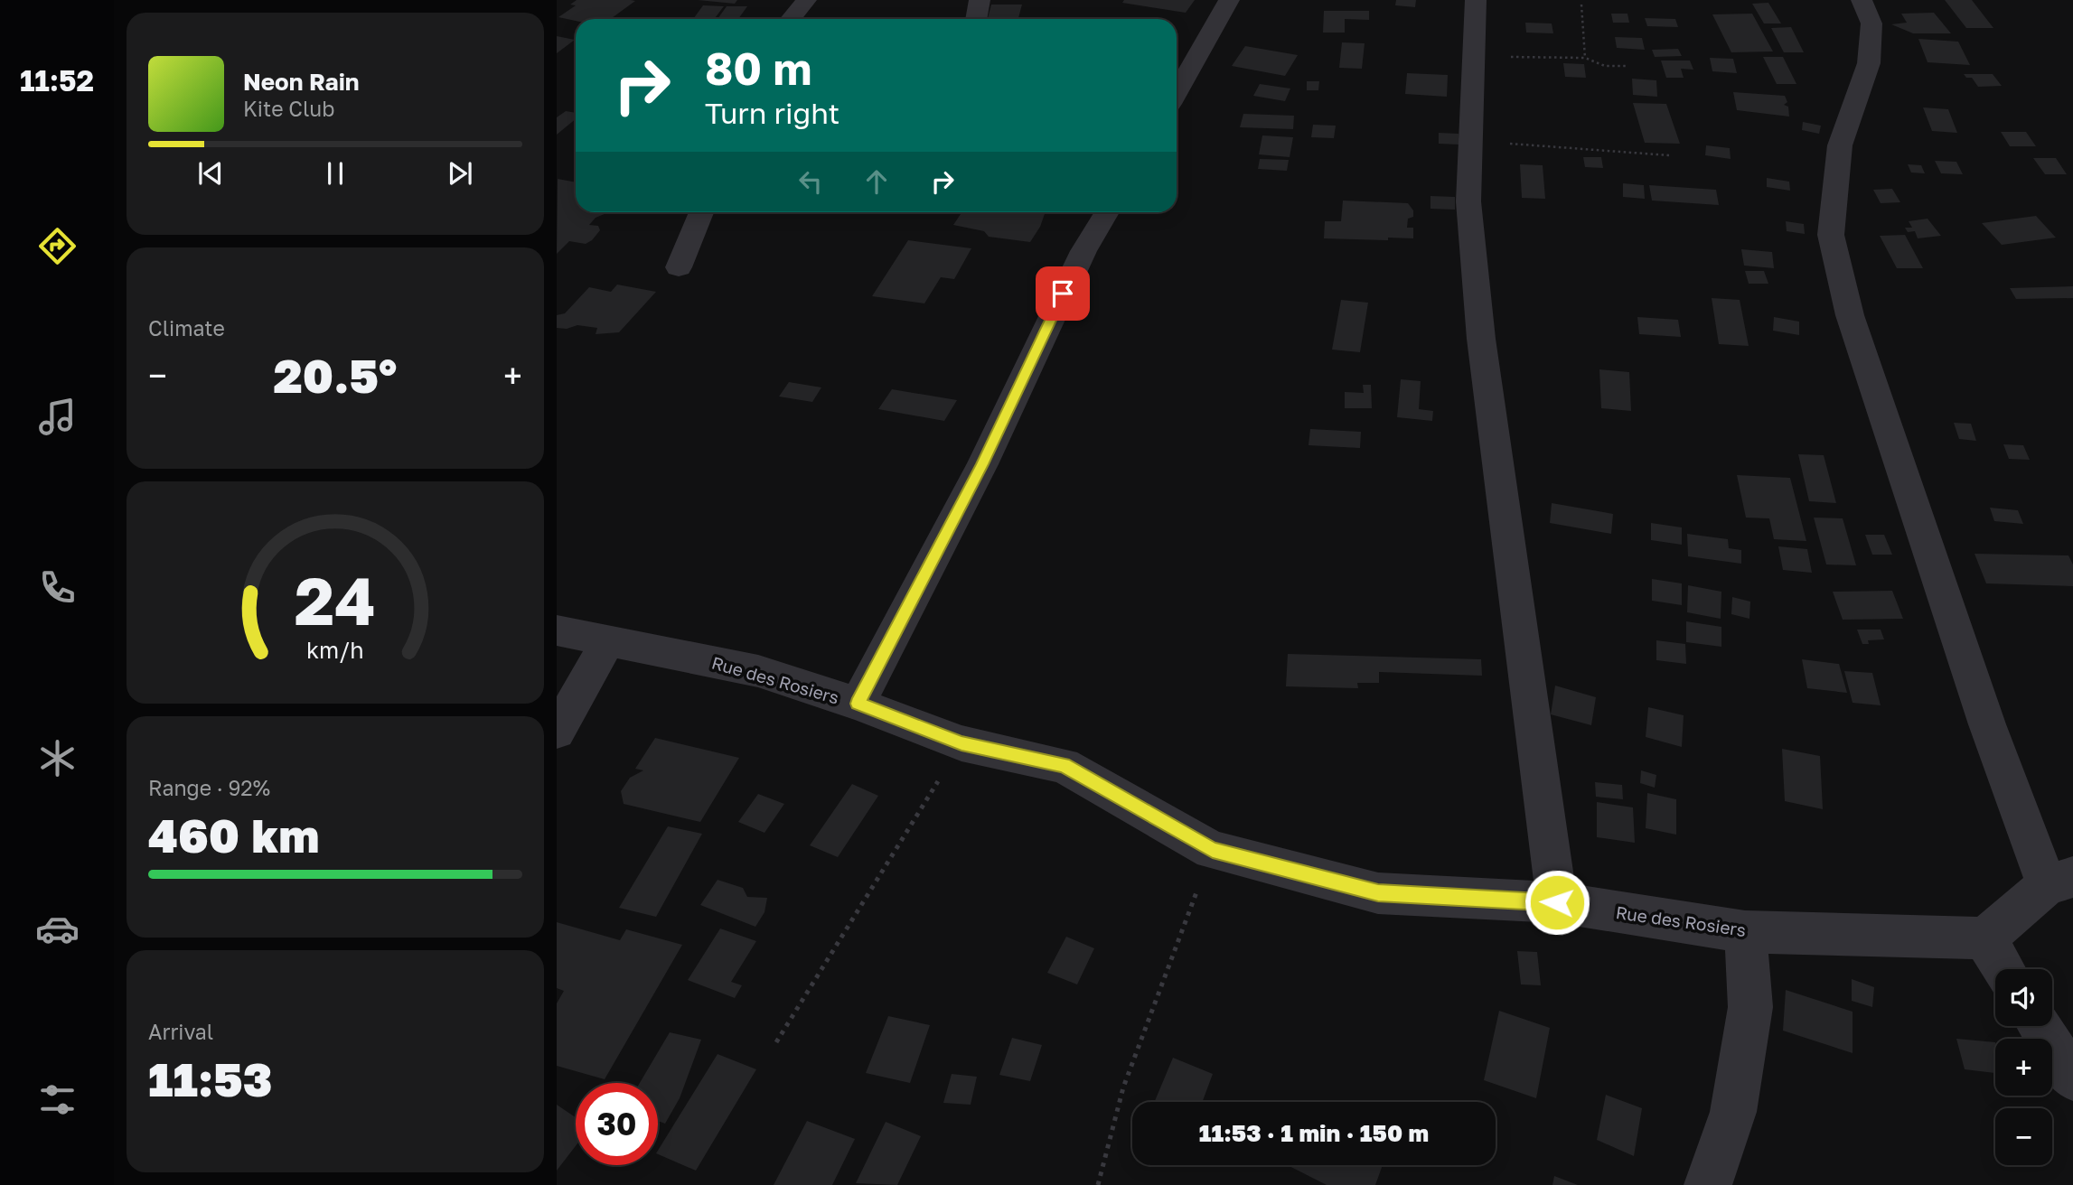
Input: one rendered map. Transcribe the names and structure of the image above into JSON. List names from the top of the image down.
{
  "streets": {
    "street": ["Rue des Rosiers"]
  },
  "page": {
    "tabs": "11:52",
    "turn": ["80 m", "Turn right"],
    "song": ["Neon Rain", "Kite Club"],
    "tile": [
      "Climate",
      ["Range · 92%", "460 km"],
      ["Arrival", "11:53"]
    ],
    "heat": ["−", "20.5°", "+"],
    "map_buttons": ["+", "−"],
    "limit": "30",
    "trip": "11:53 · 1 min · 150 m",
    "gauge": ["24", "km/h"]
  }
}
